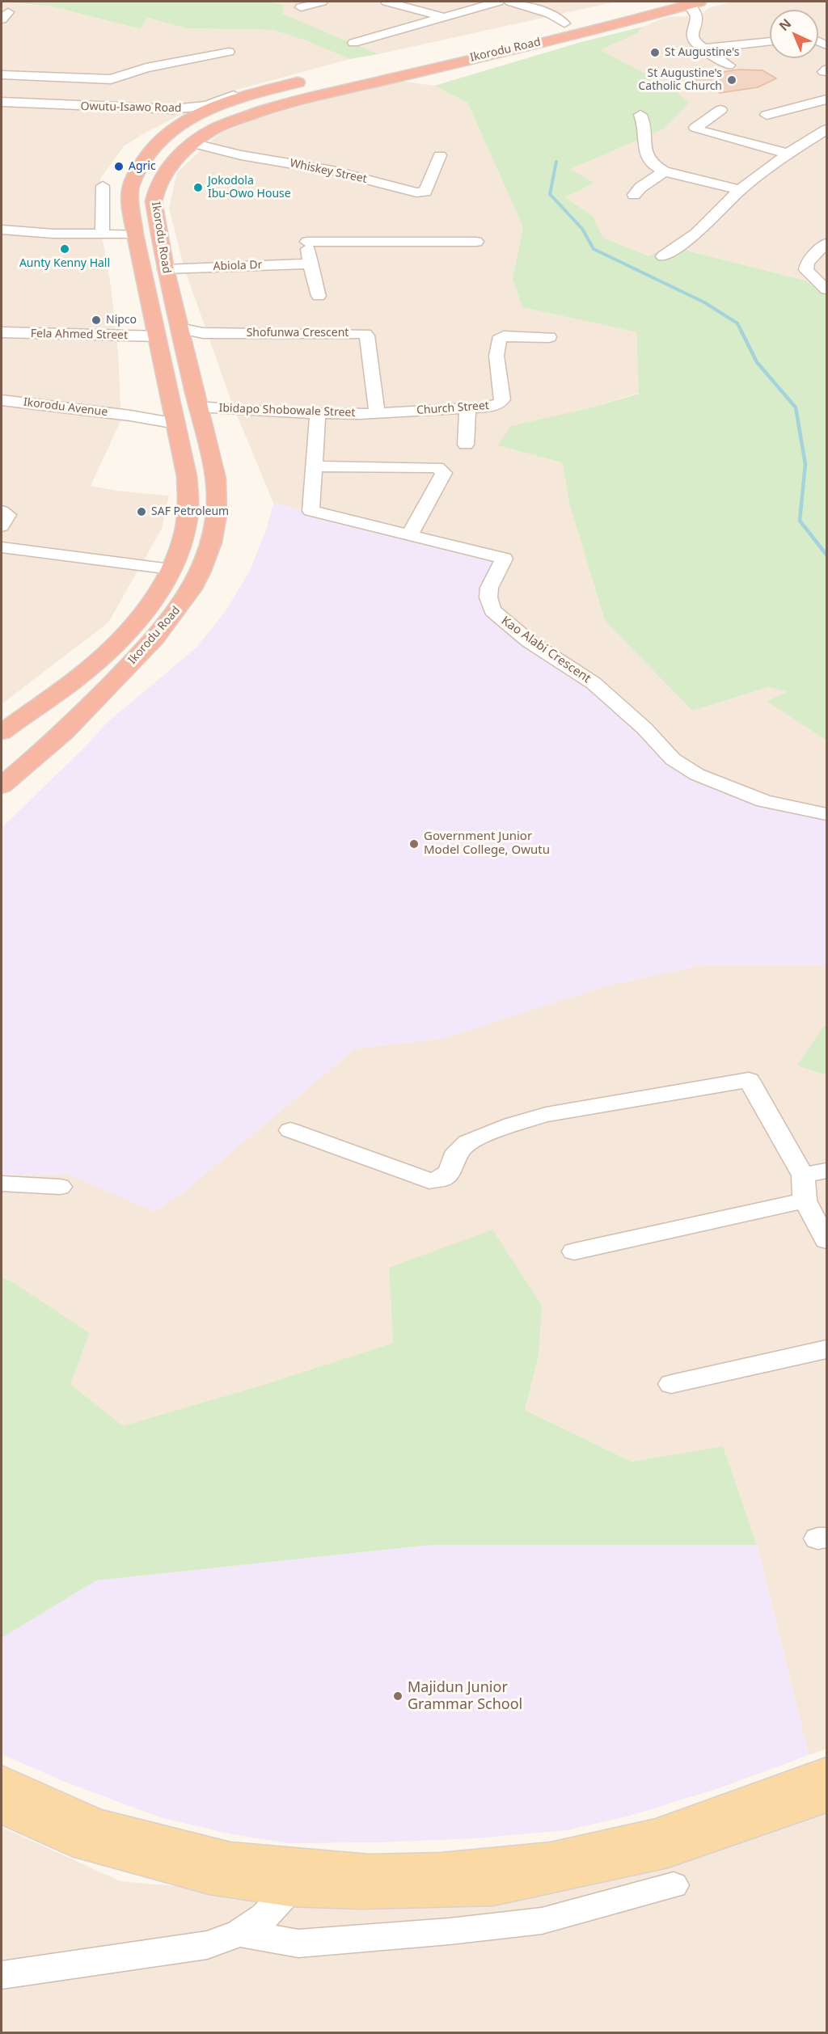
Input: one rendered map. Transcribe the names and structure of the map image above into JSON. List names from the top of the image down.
{
  "streets": {
    "highway": ["Ikorodu Road"],
    "street": [
      "Owutu-Isawo Road",
      "Whiskey Street",
      "Abiola Dr",
      "Shofunwa Crescent",
      "Fela Ahmed Street",
      "Ikorodu Avenue",
      "Church Street",
      "Ibidapo Shobowale Street",
      "Kao Alabi Crescent"
    ]
  },
  "crossings": [
    ["Ikorodu Road", "Owutu-Isawo Road"],
    ["Ikorodu Road", "Whiskey Street"],
    ["Ikorodu Road", "Abiola Dr"],
    ["Ikorodu Road", "Shofunwa Crescent"],
    ["Ikorodu Road", "Fela Ahmed Street"],
    ["Ikorodu Road", "Ikorodu Avenue"],
    ["Ikorodu Road", "Ibidapo Shobowale Street"],
    ["Shofunwa Crescent", "Church Street"],
    ["Shofunwa Crescent", "Ibidapo Shobowale Street"],
    ["Church Street", "Ibidapo Shobowale Street"],
    ["Ibidapo Shobowale Street", "Kao Alabi Crescent"]
  ],
  "places": [
    "St Augustine's",
    "St Augustine's Catholic Church",
    "Agric",
    "Jokodola Ibu-Owo House",
    "Aunty Kenny Hall",
    "Nipco",
    "SAF Petroleum",
    "Government Junior Model College, Owutu",
    "Majidun Junior Grammar School"
  ],
  "north": "top left"
}
